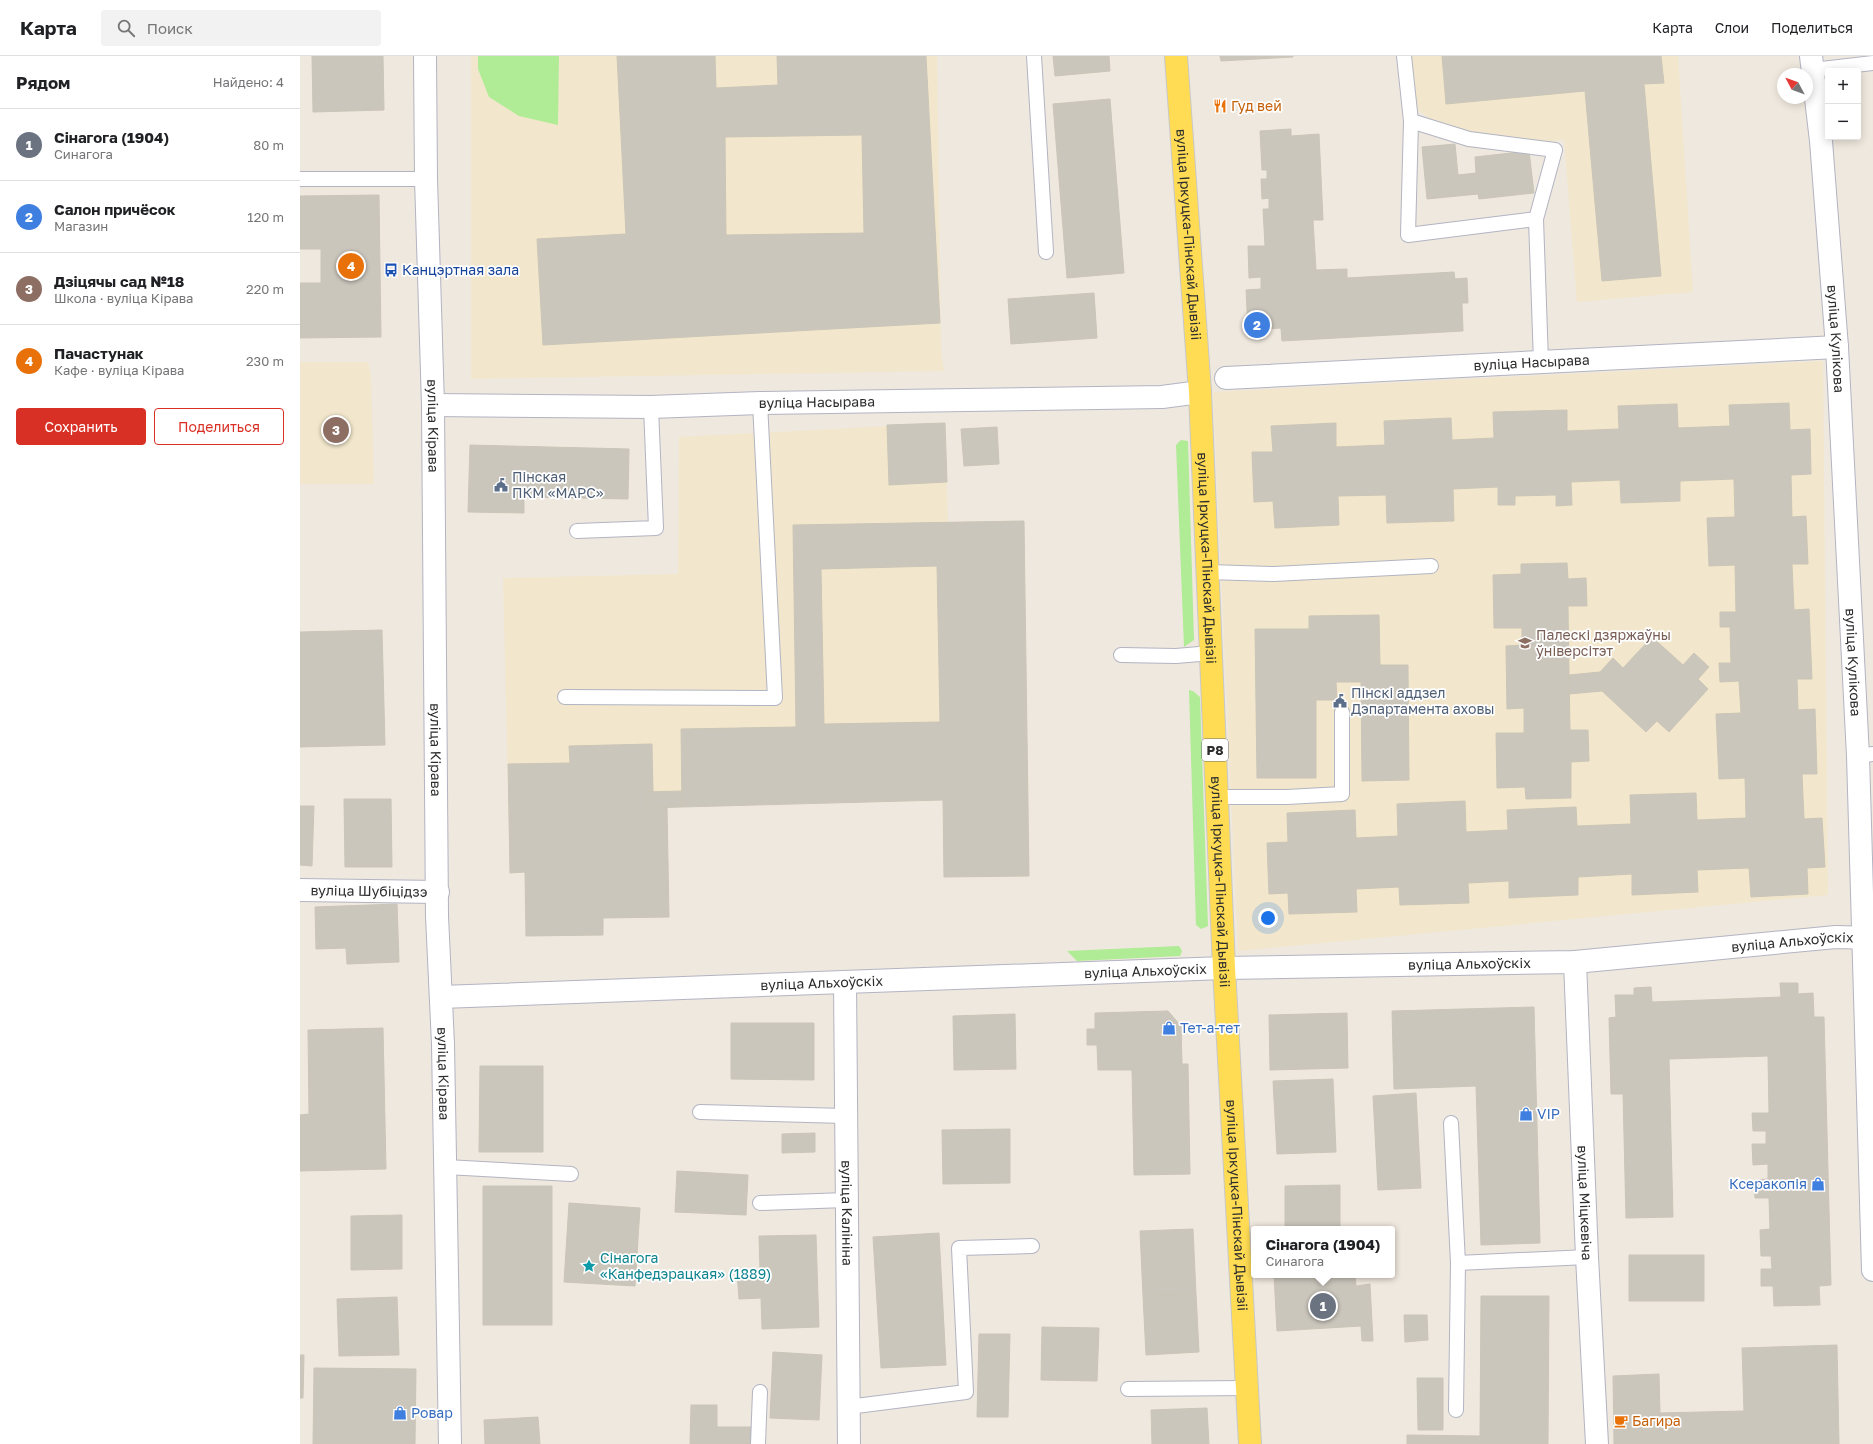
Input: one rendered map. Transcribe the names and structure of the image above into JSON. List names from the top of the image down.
{
  "streets": {
    "main road": ["вуліца Іркуцка-Пінскай Дывізіі", "Р8"],
    "street": [
      "вуліца Кулікова",
      "вуліца Насырава",
      "вуліца Кірава",
      "вуліца Шубіцідзэ",
      "вуліца Альхоўскіх",
      "вуліца Міцкевіча",
      "вуліца Калініна"
    ]
  },
  "crossings": [
    ["вуліца Іркуцка-Пінскай Дывізіі", "вуліца Насырава"],
    ["вуліца Іркуцка-Пінскай Дывізіі", "вуліца Альхоўскіх"],
    ["вуліца Кулікова", "вуліца Насырава"],
    ["вуліца Кулікова", "вуліца Альхоўскіх"],
    ["вуліца Насырава", "вуліца Кірава"],
    ["вуліца Кірава", "вуліца Шубіцідзэ"],
    ["вуліца Кірава", "вуліца Альхоўскіх"],
    ["вуліца Альхоўскіх", "вуліца Міцкевіча"],
    ["вуліца Альхоўскіх", "вуліца Калініна"]
  ],
  "places": {
    "restaurant": ["Гуд вей"],
    "bus stop": ["Канцэртная зала"],
    "public building": ["Пінская ПКМ «МАРС»", "Пінскі аддзел Дэпартамента аховы"],
    "school or university": ["Палескі дзяржаўны ўніверсітэт"],
    "shop": [
      "Тет-а-тет",
      "VIP",
      "Ксеракопія",
      "Ровар"
    ],
    "place": ["Сінагога «Канфедэрацкая» (1889)"],
    "cafe": ["Багира"]
  },
  "north": "top left",
  "page": {
    "header": "Карта",
    "search": "Поиск",
    "nav": ["Карта", "Слои", "Поделиться"],
    "heading": ["Рядом", "Найдено: 4"],
    "map_buttons": ["+", "−"],
    "list": [
      {
        "mark": "1",
        "name": "Сінагога (1904)",
        "note": "Синагога",
        "value": "80 m"
      },
      {
        "mark": "2",
        "name": "Салон причёсок",
        "note": "Магазин",
        "value": "120 m"
      },
      {
        "mark": "3",
        "name": "Дзіцячы сад №18",
        "note": "Школа · вуліца Кірава",
        "value": "220 m"
      },
      {
        "mark": "4",
        "name": "Пачастунак",
        "note": "Кафе · вуліца Кірава",
        "value": "230 m"
      }
    ],
    "pins": [
      "4",
      "2",
      "3",
      "1"
    ],
    "buttons": ["Сохранить", "Поделиться"],
    "popup": ["Сінагога (1904)", "Синагога"]
  }
}
